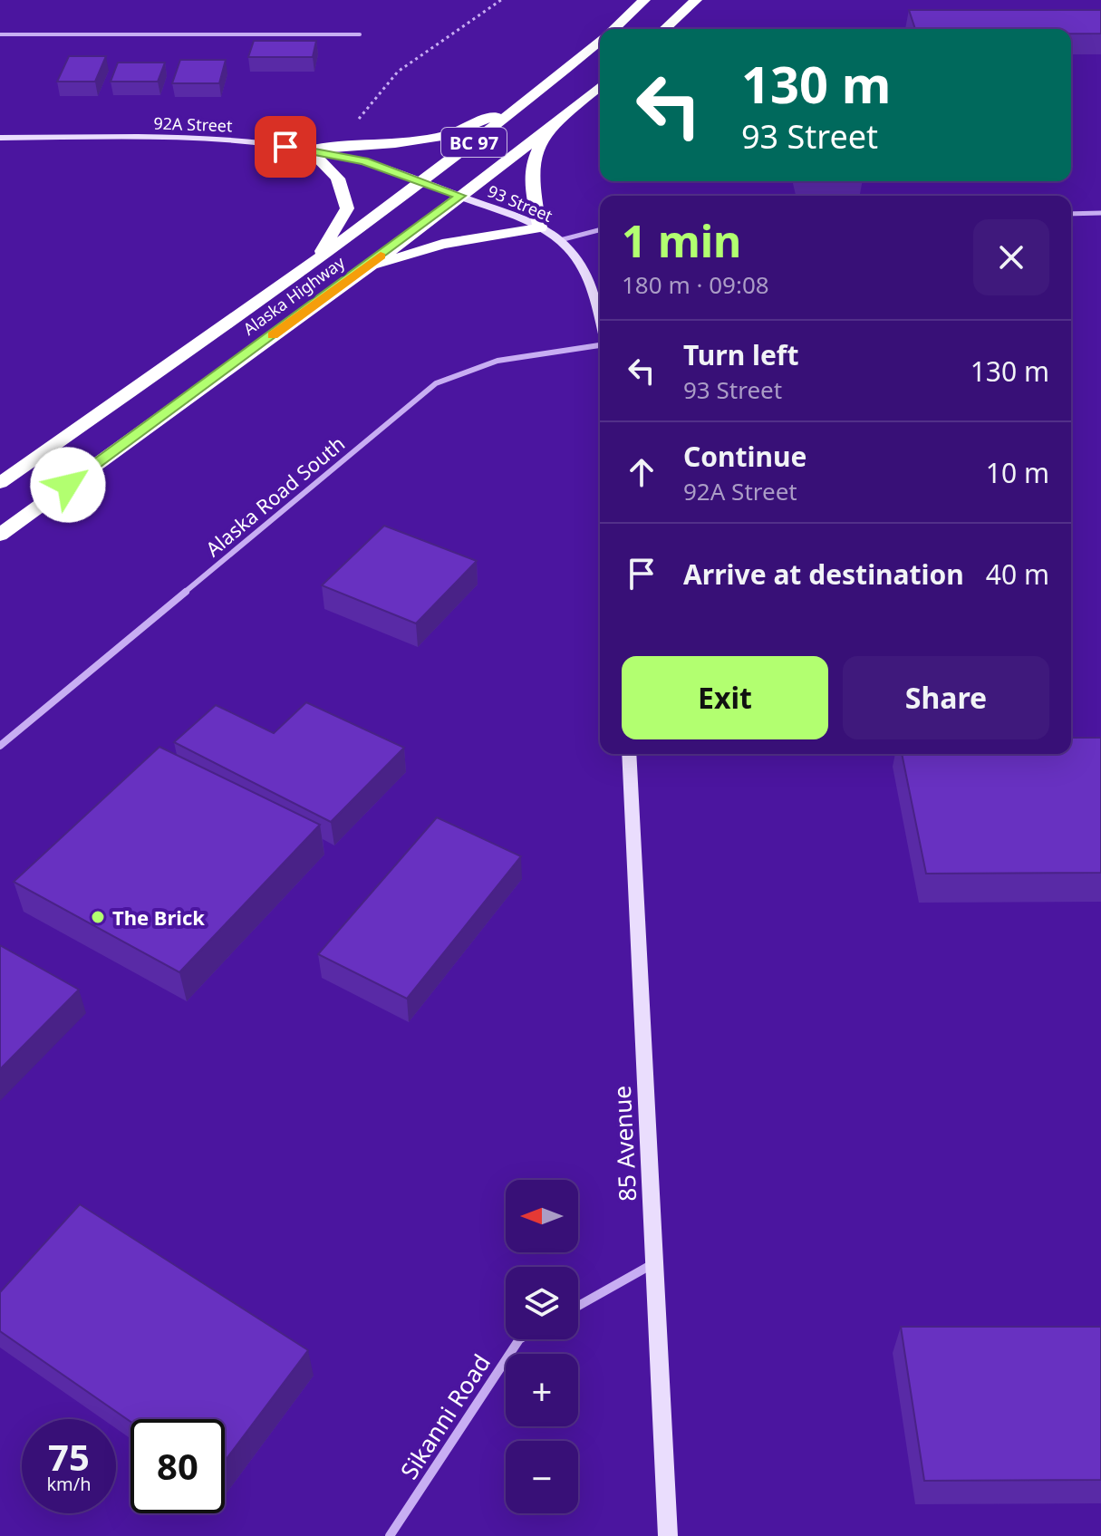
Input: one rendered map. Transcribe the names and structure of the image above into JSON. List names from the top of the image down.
{
  "streets": {
    "highway": ["BC 97", "Alaska Highway"],
    "street": [
      "92A Street",
      "93 Street",
      "Alaska Road South",
      "85 Avenue",
      "Sikanni Road"
    ]
  },
  "crossings": [
    ["92A Street", "93 Street"],
    ["92A Street", "Alaska Highway"],
    ["93 Street", "Alaska Highway"]
  ],
  "places": ["The Brick"],
  "north": "left",
  "page": {
    "turn": ["130 m", "93 Street"],
    "heading": ["1 min", "180 m · 09:08"],
    "list": [
      {
        "name": "Turn left",
        "note": "93 Street",
        "value": "130 m"
      },
      {
        "name": "Continue",
        "note": "92A Street",
        "value": "10 m"
      },
      {
        "name": "Arrive at destination",
        "value": "40 m"
      }
    ],
    "buttons": ["Exit", "Share"],
    "map_buttons": ["+", "−"],
    "speed": "75 km/h",
    "limit": "80"
  }
}
